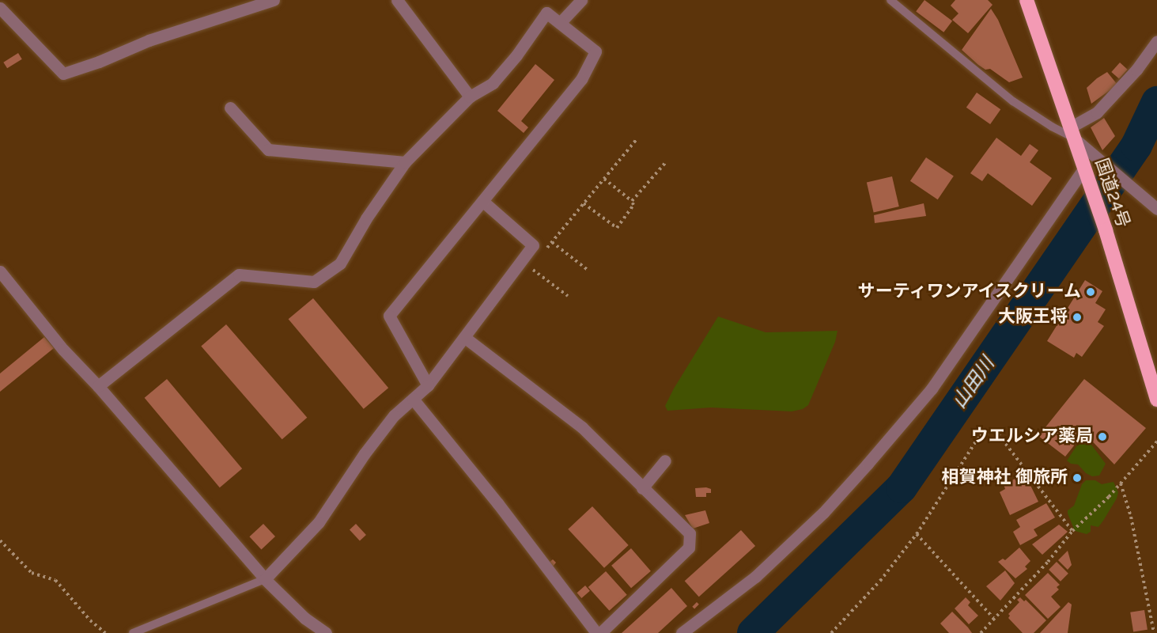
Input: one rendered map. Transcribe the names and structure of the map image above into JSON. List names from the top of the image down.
{
  "streets": {
    "highway": ["国道24号"]
  },
  "water": ["山田川"],
  "places": [
    "サーティワンアイスクリーム",
    "大阪王将",
    "ウエルシア薬局",
    "相賀神社 御旅所"
  ]
}
